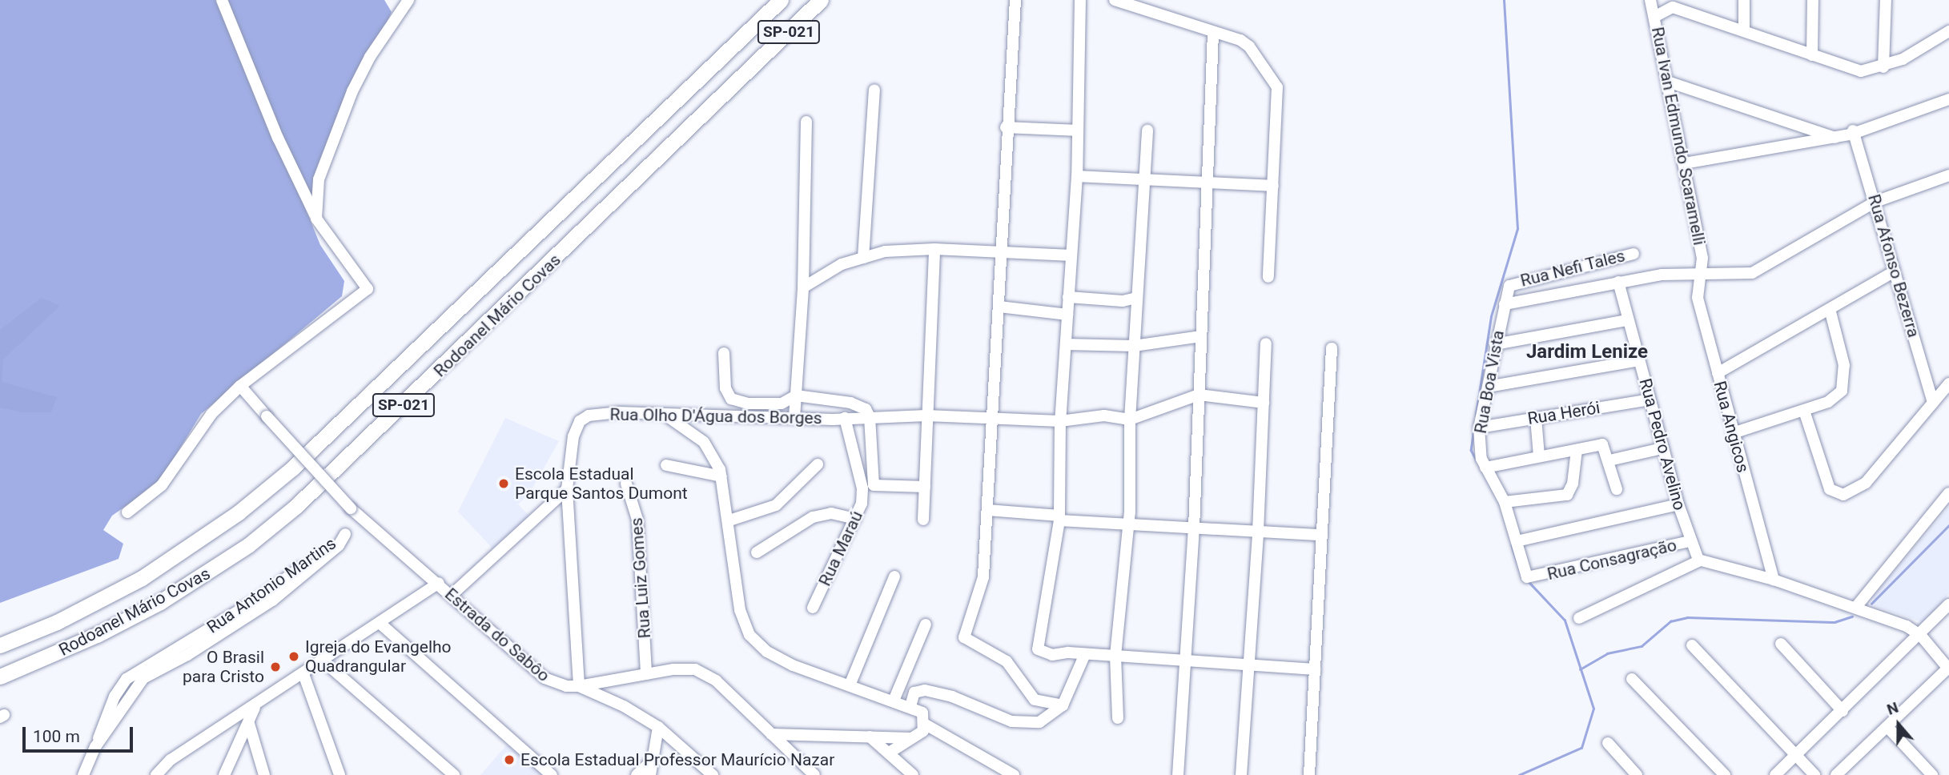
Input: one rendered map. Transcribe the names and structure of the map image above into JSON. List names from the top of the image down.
{
  "streets": {
    "highway": ["SP-021", "Rodoanel Mário Covas"],
    "street": [
      "Rua Ivan Edmundo Scaramelli",
      "Rua Afonso Bezerra",
      "Rua Nefi Tales",
      "Rua Boa Vista",
      "Rua Herói",
      "Rua Olho D'Água dos Borges",
      "Rua Angicos",
      "Rua Pedro Avelino",
      "Rua Maraú",
      "Rua Consagração",
      "Rua Luiz Gomes",
      "Rua Antonio Martins",
      "Estrada do Sabôo"
    ]
  },
  "crossings": [
    ["Rua Ivan Edmundo Scaramelli", "Rua Angicos"],
    ["Rua Nefi Tales", "Rua Boa Vista"],
    ["Rua Boa Vista", "Rua Herói"],
    ["Rua Boa Vista", "Rua Consagração"],
    ["Rua Herói", "Rua Pedro Avelino"],
    ["Rua Olho D'Água dos Borges", "Rua Maraú"],
    ["Rua Pedro Avelino", "Rua Consagração"],
    ["Rua Luiz Gomes", "Estrada do Sabôo"],
    ["Rua Antonio Martins", "Estrada do Sabôo"]
  ],
  "districts": ["Jardim Lenize"],
  "places": [
    "Escola Estadual Parque Santos Dumont",
    "Igreja do Evangelho Quadrangular",
    "O Brasil para Cristo",
    "Escola Estadual Professor Maurício Nazar"
  ],
  "scale_bar": "100 m",
  "north": "top"
}
